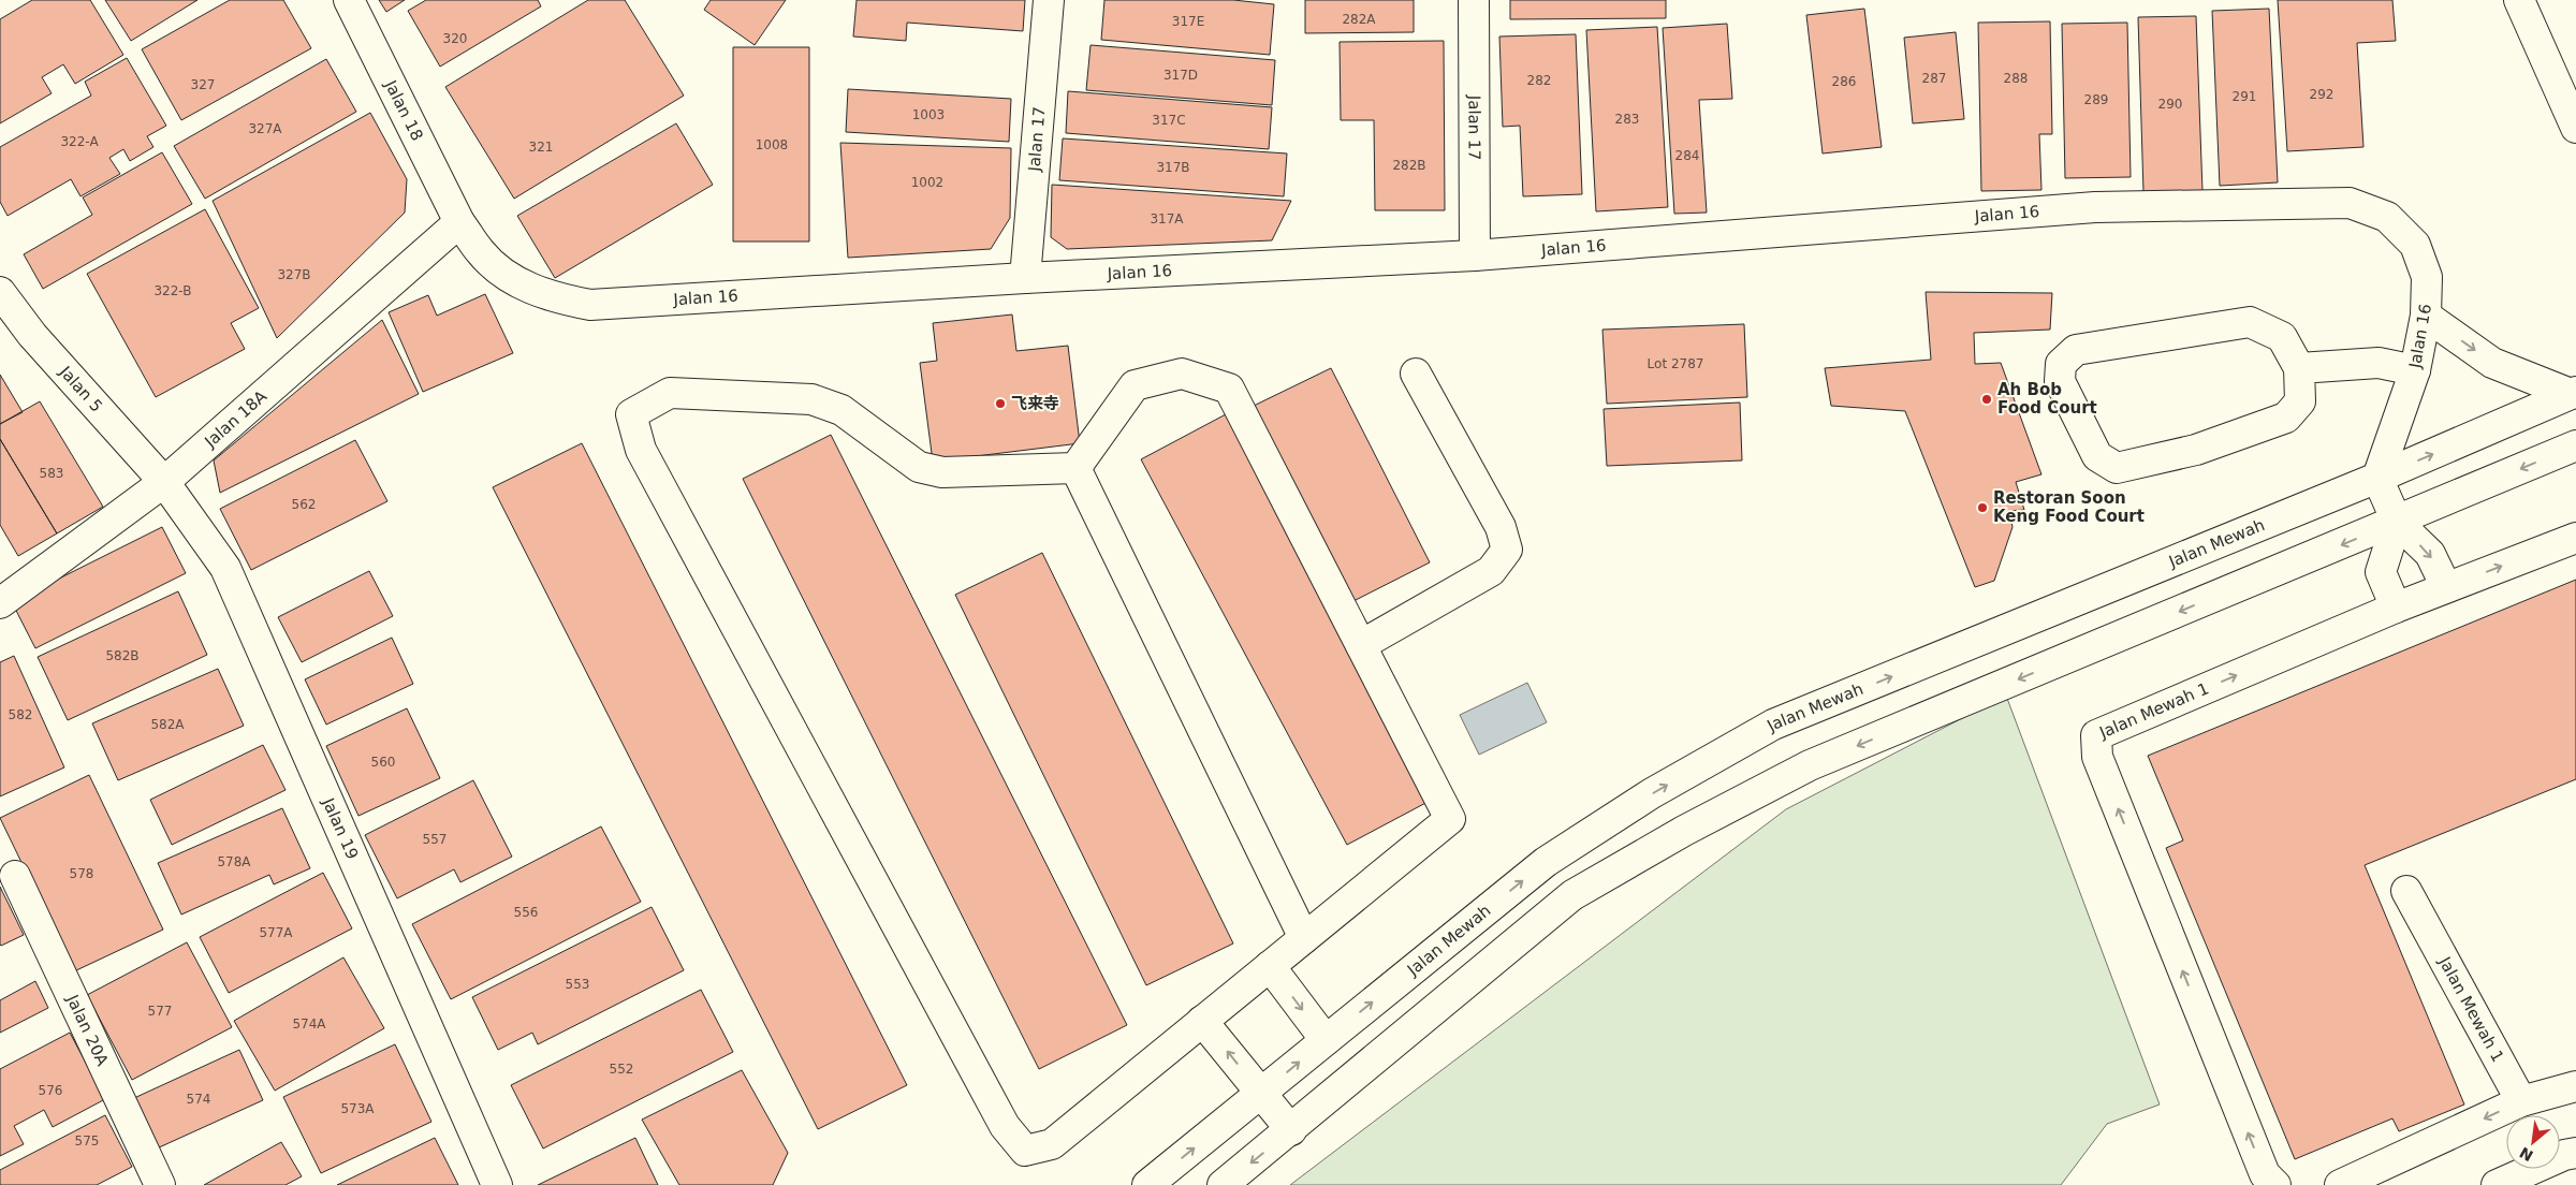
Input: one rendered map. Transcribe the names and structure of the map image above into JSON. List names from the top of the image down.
{
  "streets": {
    "street": [
      "Jalan 18",
      "Jalan 17",
      "Jalan 16",
      "Jalan 5",
      "Jalan 18A",
      "Jalan Mewah",
      "Jalan Mewah 1",
      "Jalan 19",
      "Jalan 20A"
    ]
  },
  "crossings": [
    ["Jalan 18", "Jalan 16"],
    ["Jalan 18", "Jalan 18A"],
    ["Jalan 17", "Jalan 16"],
    ["Jalan 16", "Jalan 18A"],
    ["Jalan 16", "Jalan Mewah"],
    ["Jalan 5", "Jalan 18A"],
    ["Jalan 5", "Jalan 19"],
    ["Jalan 18A", "Jalan 19"]
  ],
  "places": ["Ah Bob Food Court", "飞来寺", "Restoran Soon Keng Food Court"],
  "house_numbers": [
    "282A",
    "317E",
    "320",
    "317D",
    "287",
    "288",
    "282",
    "286",
    "327",
    "292",
    "291",
    "289",
    "290",
    "1003",
    "283",
    "317C",
    "327A",
    "322-A",
    "1008",
    "321",
    "284",
    "282B",
    "317B",
    "1002",
    "317A",
    "327B",
    "322-B",
    "Lot 2787",
    "583",
    "562",
    "582B",
    "582",
    "582A",
    "560",
    "557",
    "578A",
    "578",
    "556",
    "577A",
    "553",
    "577",
    "574A",
    "552",
    "576",
    "574",
    "573A",
    "575"
  ],
  "north": "bottom left"
}
